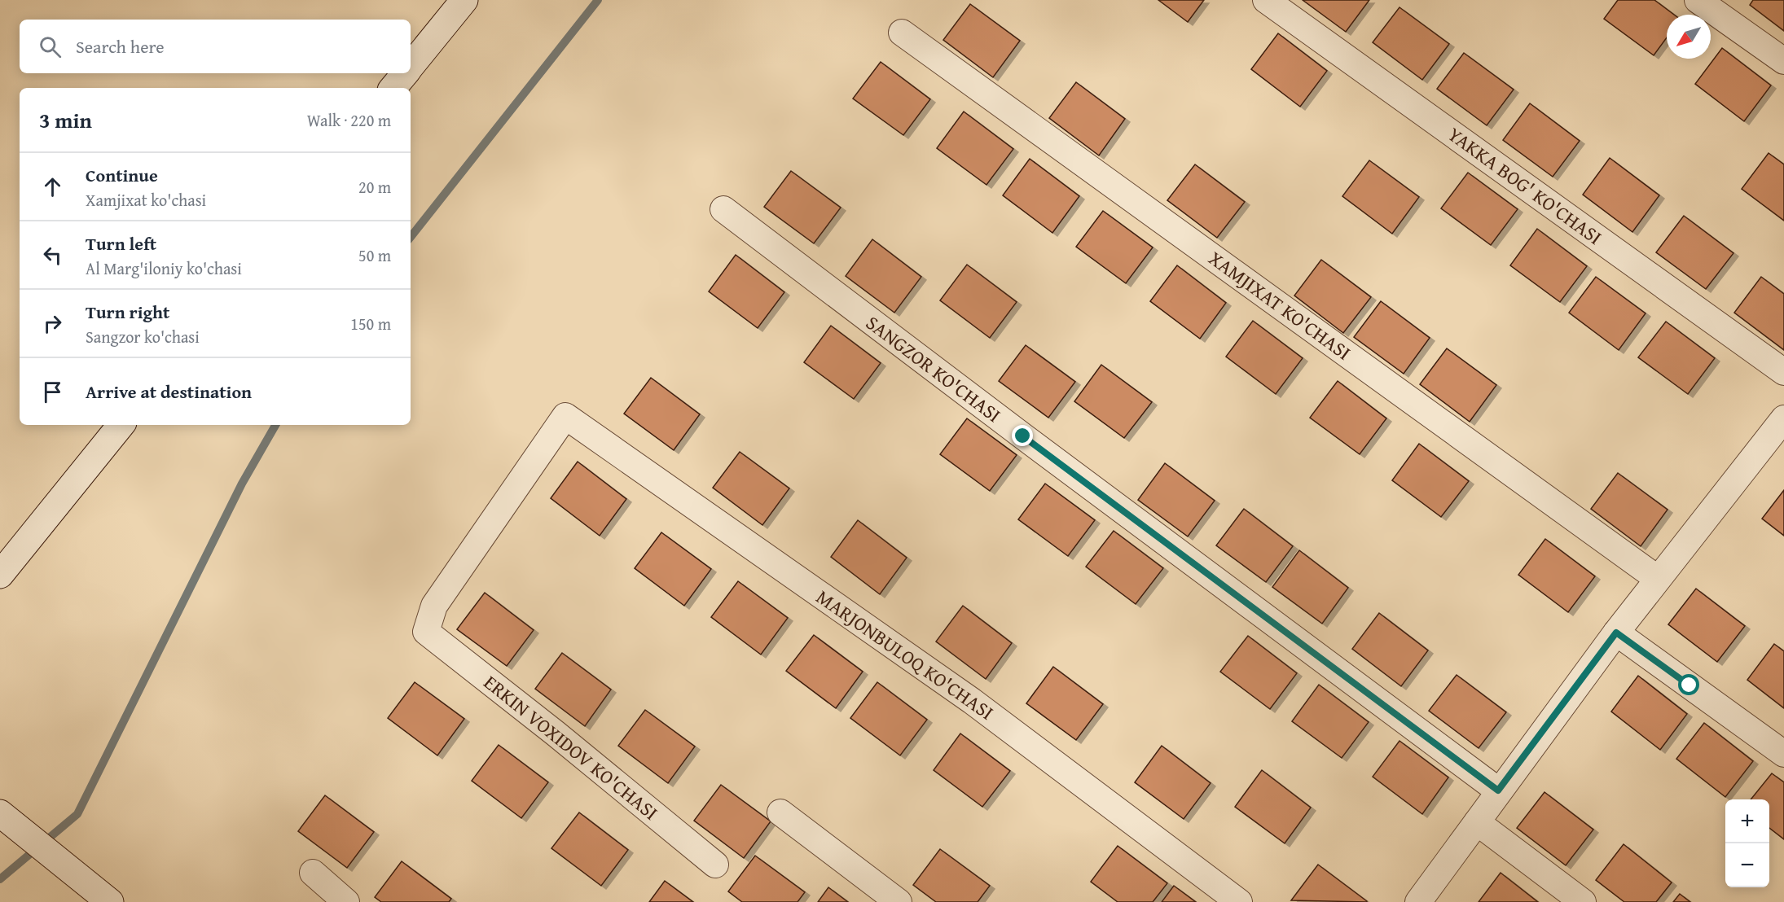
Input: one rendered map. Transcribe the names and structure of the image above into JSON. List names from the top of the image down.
{
  "streets": {
    "street": [
      "YAKKA BOG' KO'CHASI",
      "XAMJIXAT KO'CHASI",
      "SANGZOR KO'CHASI",
      "MARJONBULOQ KO'CHASI",
      "ERKIN VOXIDOV KO'CHASI"
    ]
  },
  "crossings": [
    ["MARJONBULOQ KO'CHASI", "ERKIN VOXIDOV KO'CHASI"]
  ],
  "north": "bottom left",
  "page": {
    "search": "Search here",
    "heading": ["3 min", "Walk · 220 m"],
    "list": [
      ["Continue", "Xamjixat ko'chasi", "20 m"],
      ["Turn left", "Al Marg'iloniy ko'chasi", "50 m"],
      ["Turn right", "Sangzor ko'chasi", "150 m"],
      "Arrive at destination"
    ],
    "map_buttons": ["+", "−"]
  }
}
